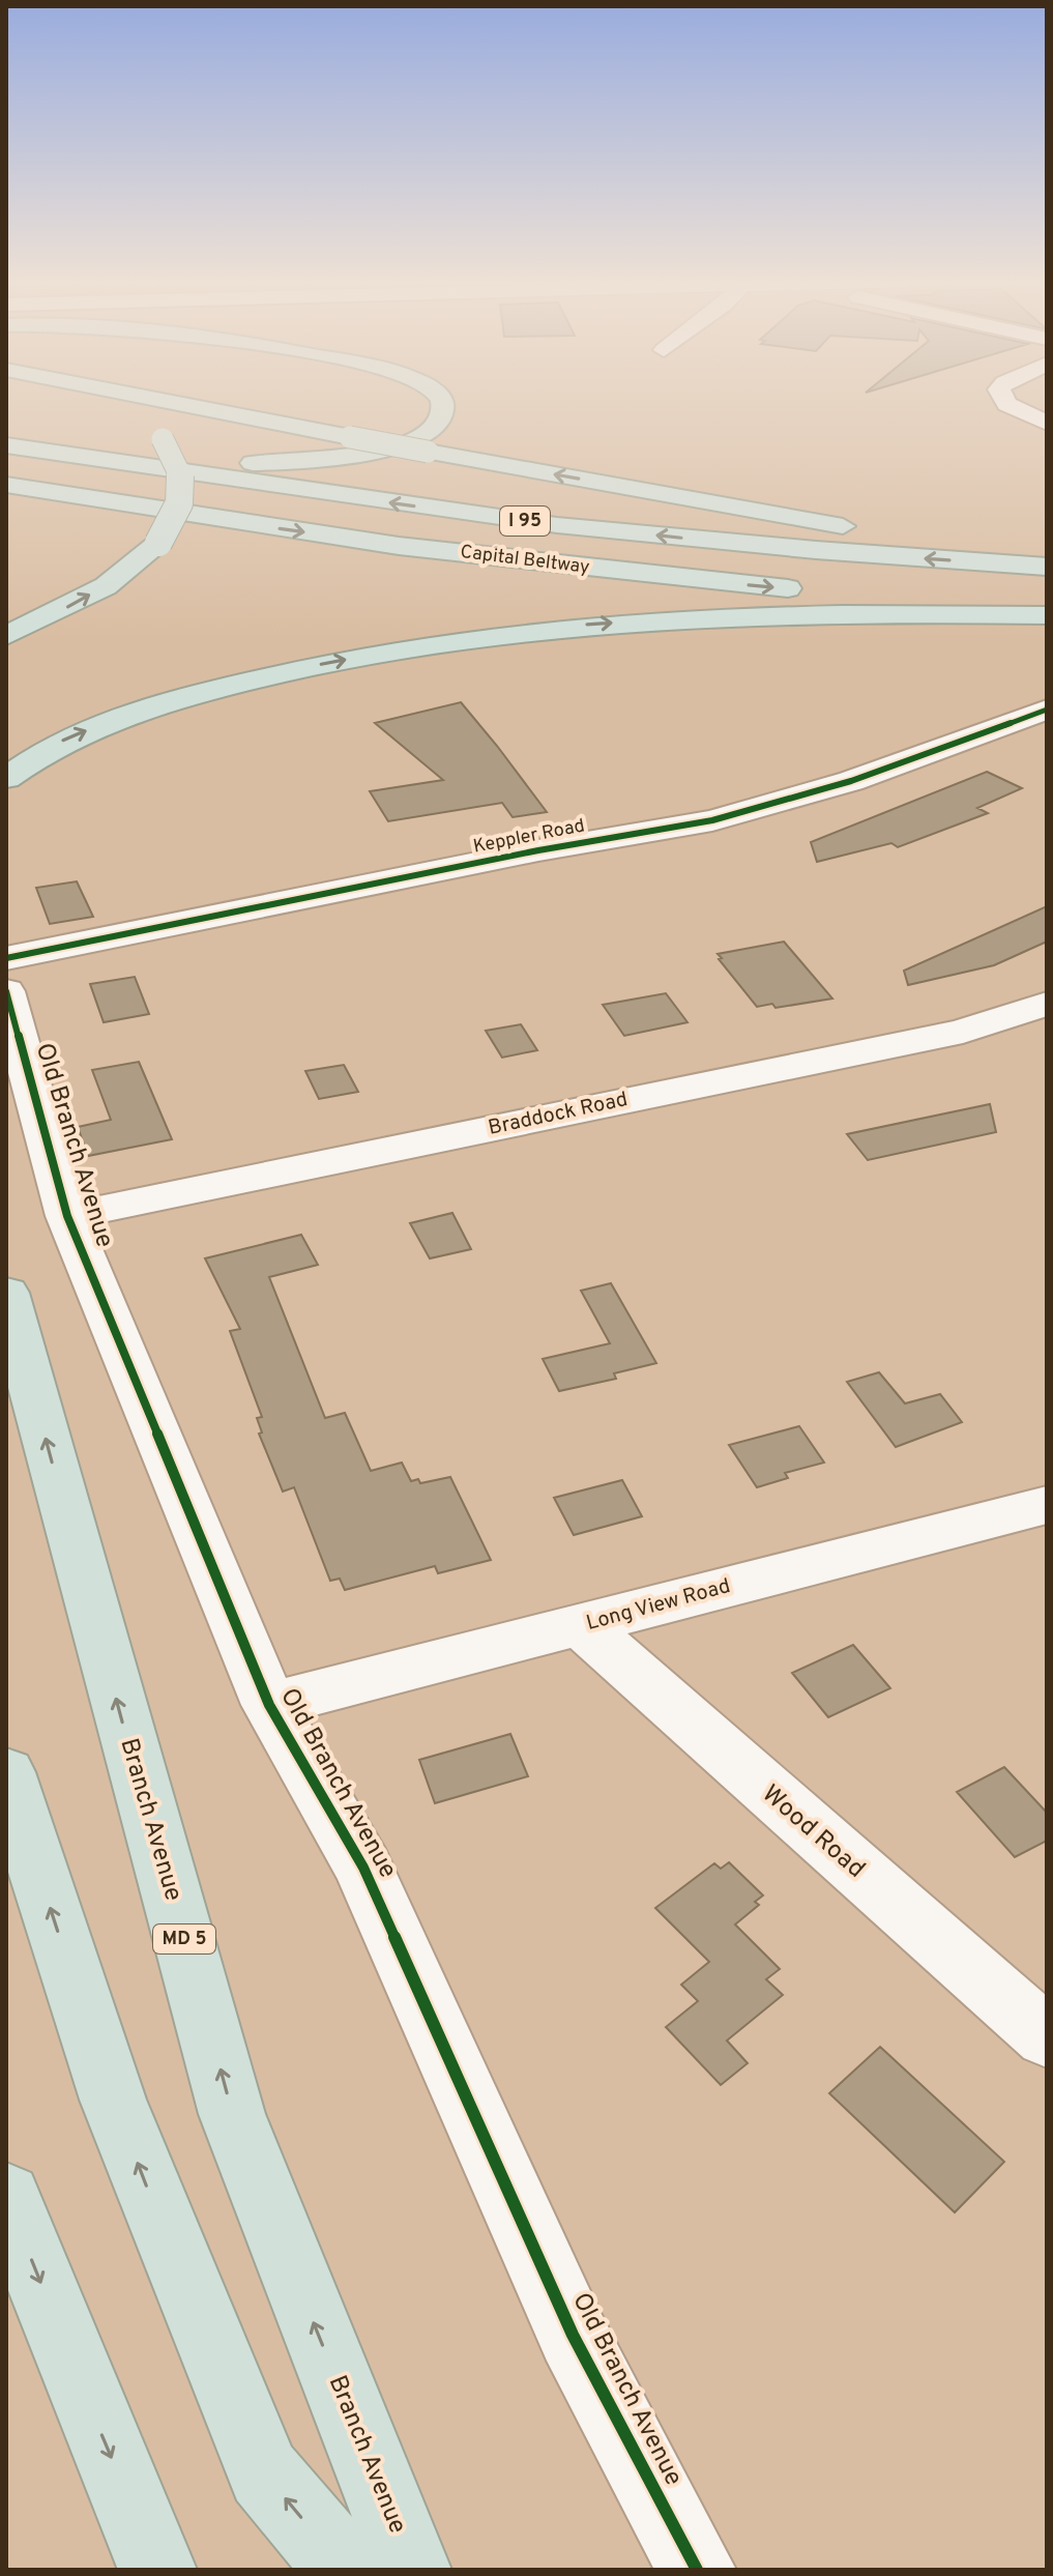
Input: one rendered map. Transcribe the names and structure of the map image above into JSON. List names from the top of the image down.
{
  "streets": {
    "highway": [
      "I 95",
      "Capital Beltway",
      "Branch Avenue",
      "MD 5"
    ],
    "street": [
      "Keppler Road",
      "Braddock Road",
      "Old Branch Avenue",
      "Long View Road",
      "Wood Road"
    ]
  },
  "crossings": [
    ["Braddock Road", "Old Branch Avenue"],
    ["Old Branch Avenue", "Long View Road"],
    ["Long View Road", "Wood Road"]
  ]
}
